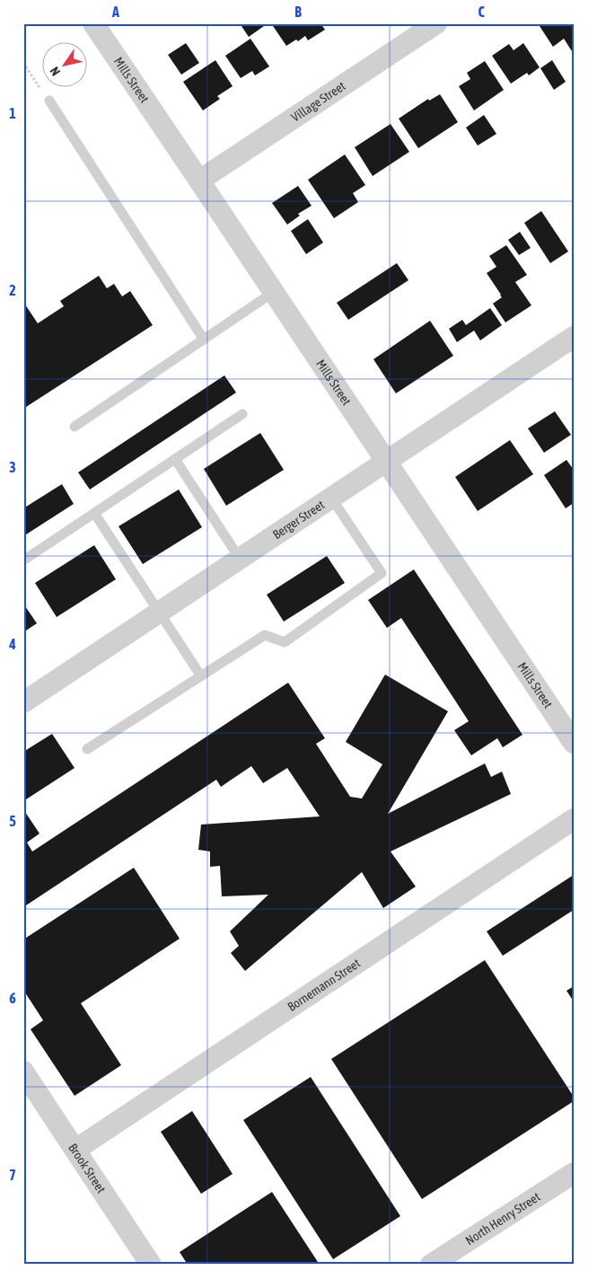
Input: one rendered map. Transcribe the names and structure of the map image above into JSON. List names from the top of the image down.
{
  "streets": {
    "street": [
      "Mills Street",
      "Village Street",
      "Berger Street",
      "Bornemann Street",
      "Brook Street",
      "North Henry Street"
    ]
  },
  "crossings": [
    ["Mills Street", "Village Street"],
    ["Mills Street", "Berger Street"],
    ["Bornemann Street", "Brook Street"]
  ],
  "north": "bottom left",
  "grid": {
    "columns": ["A", "B", "C"],
    "rows": [
      "1",
      "2",
      "3",
      "4",
      "5",
      "6",
      "7"
    ]
  }
}
